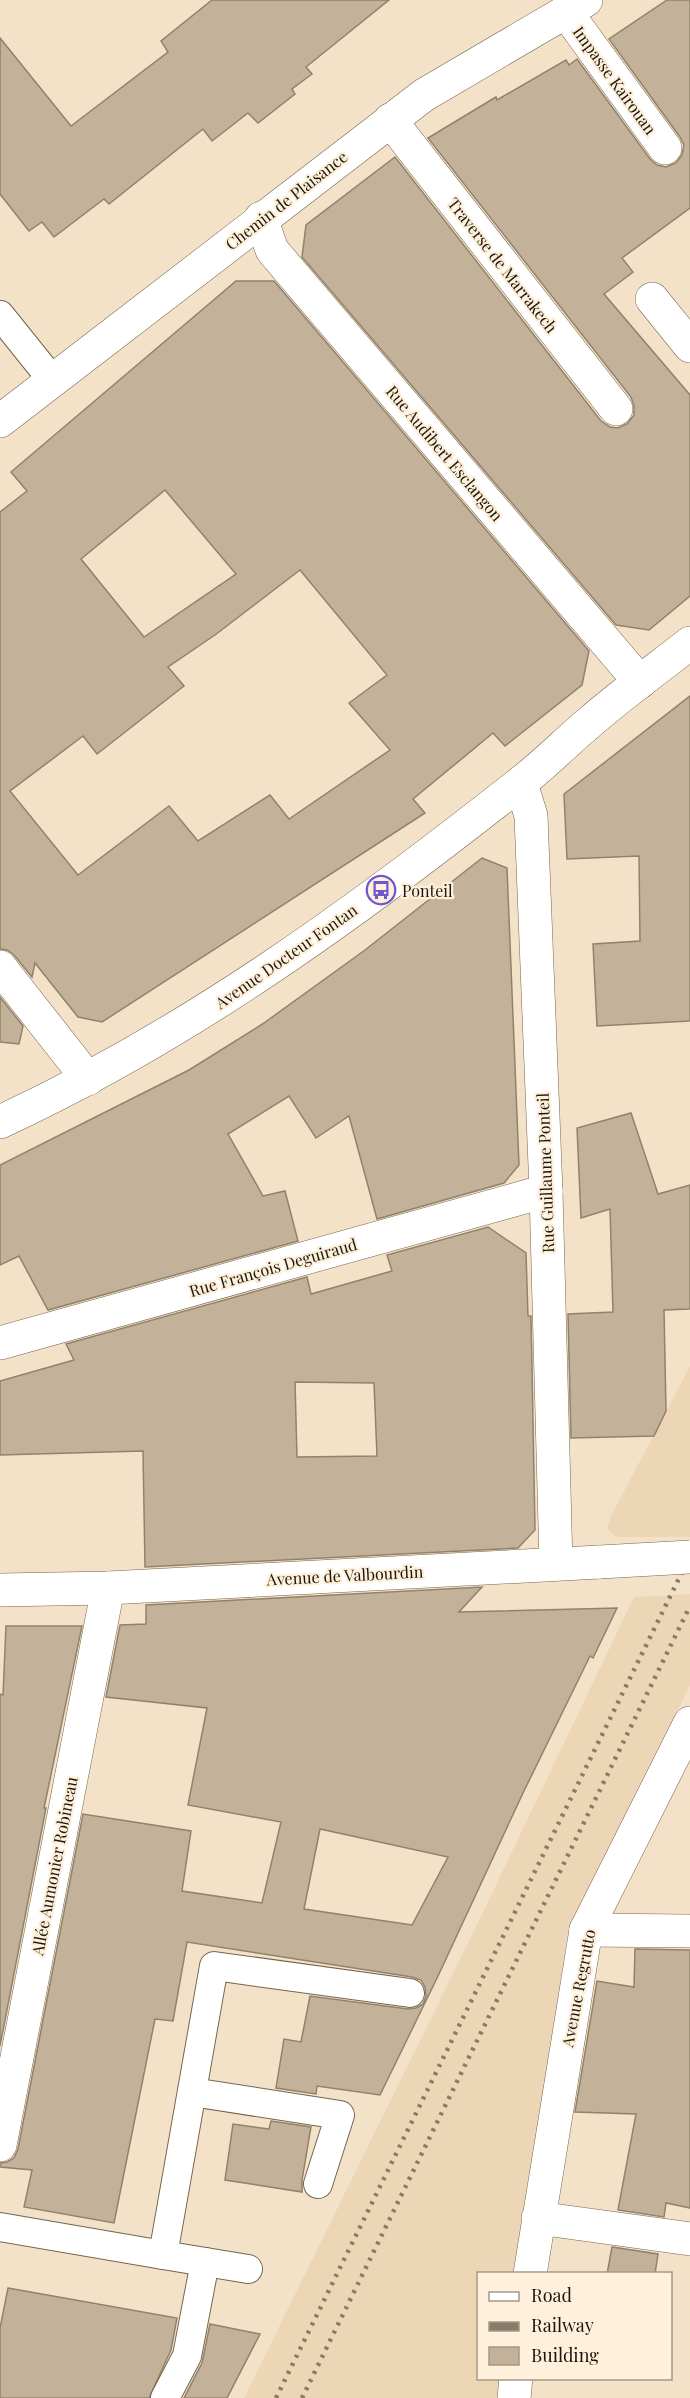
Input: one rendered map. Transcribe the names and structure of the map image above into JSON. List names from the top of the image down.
{
  "streets": {
    "street": [
      "Impasse Kairouan",
      "Chemin de Plaisance",
      "Traverse de Marrakech",
      "Rue Audibert Esclangon",
      "Avenue Docteur Fontan",
      "Rue Guillaume Ponteil",
      "Rue François Deguiraud",
      "Avenue de Valbourdin",
      "Allée Aumonier Robineau",
      "Avenue Regrutto"
    ]
  },
  "crossings": [
    ["Impasse Kairouan", "Chemin de Plaisance"],
    ["Chemin de Plaisance", "Traverse de Marrakech"],
    ["Chemin de Plaisance", "Rue Audibert Esclangon"],
    ["Rue Audibert Esclangon", "Avenue Docteur Fontan"],
    ["Avenue Docteur Fontan", "Rue Guillaume Ponteil"],
    ["Rue Guillaume Ponteil", "Rue François Deguiraud"],
    ["Rue Guillaume Ponteil", "Avenue de Valbourdin"],
    ["Avenue de Valbourdin", "Allée Aumonier Robineau"]
  ],
  "places": {
    "bus stop": ["Ponteil"]
  },
  "legend": ["Road", "Railway", "Building"]
}
